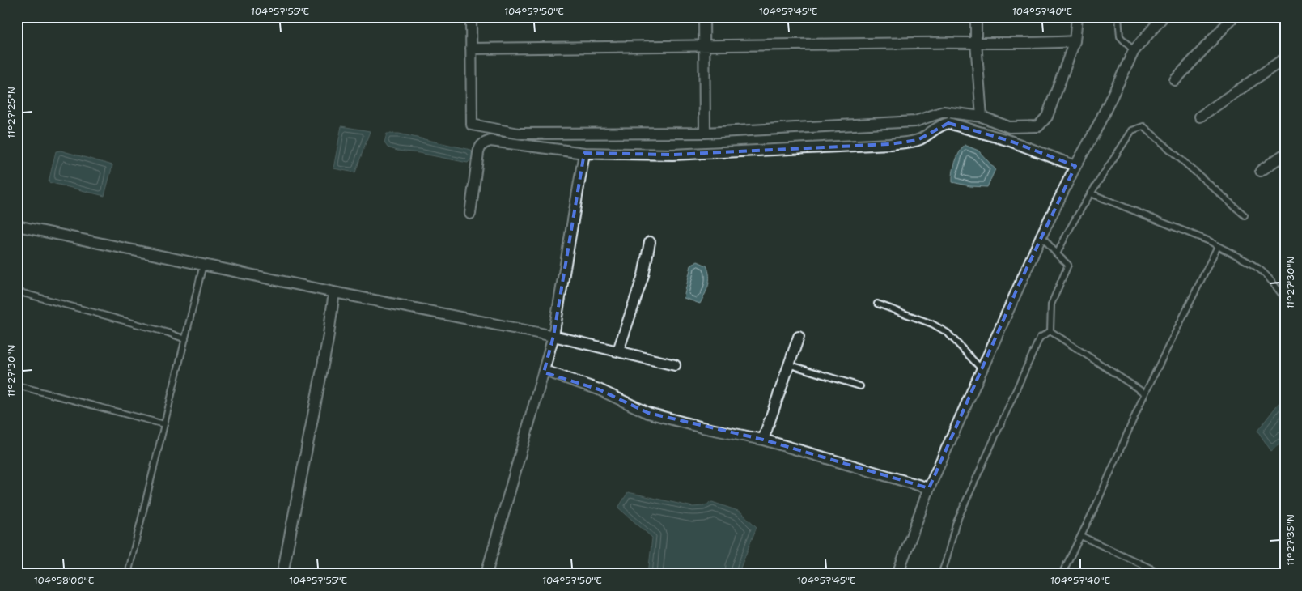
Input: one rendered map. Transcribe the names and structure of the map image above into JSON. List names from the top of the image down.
{
  "coordinates": [
    "104°57'55\"E",
    "104°57'50\"E",
    "104°57'45\"E",
    "104°57'40\"E",
    "11°27'25\"N",
    "11°27'30\"N",
    "11°27'35\"N",
    "104°58'00\"E"
  ]
}
